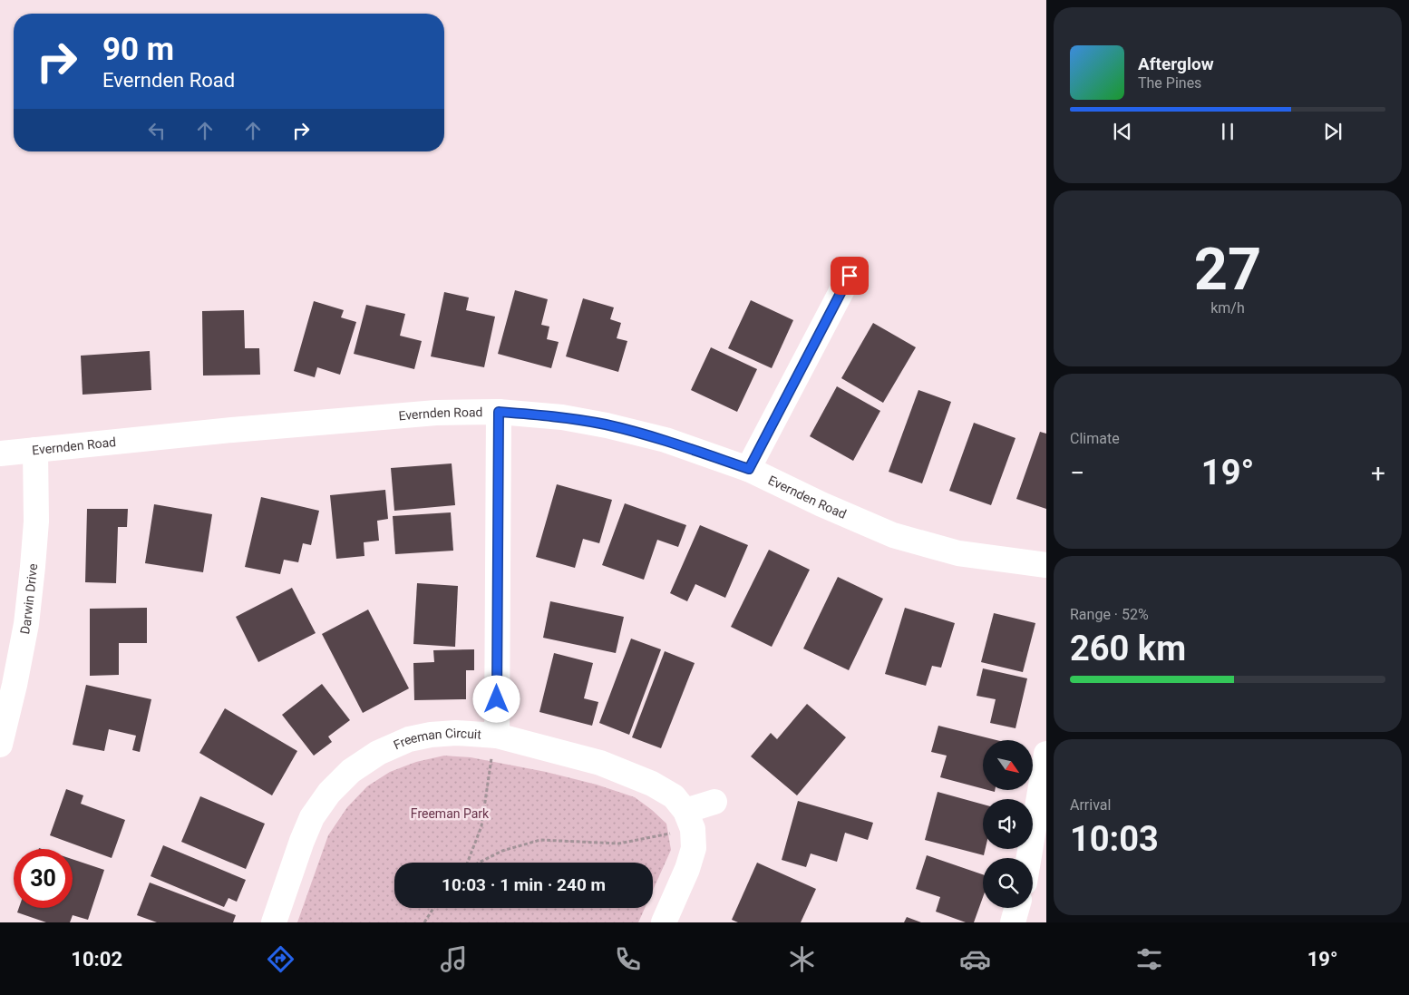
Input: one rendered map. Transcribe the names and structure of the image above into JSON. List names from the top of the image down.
{
  "streets": {
    "street": ["Evernden Road", "Darwin Drive", "Freeman Circuit"]
  },
  "crossings": [
    ["Evernden Road", "Darwin Drive"]
  ],
  "parks": ["Freeman Park"],
  "north": "bottom right",
  "page": {
    "turn": ["90 m", "Evernden Road"],
    "song": ["Afterglow", "The Pines"],
    "tile": [
      ["27", "km/h"],
      "Climate",
      ["Range · 52%", "260 km"],
      ["Arrival", "10:03"]
    ],
    "heat": ["−", "19°", "+"],
    "limit": "30",
    "trip": "10:03 · 1 min · 240 m",
    "tabs": ["10:02", "19°"]
  }
}
